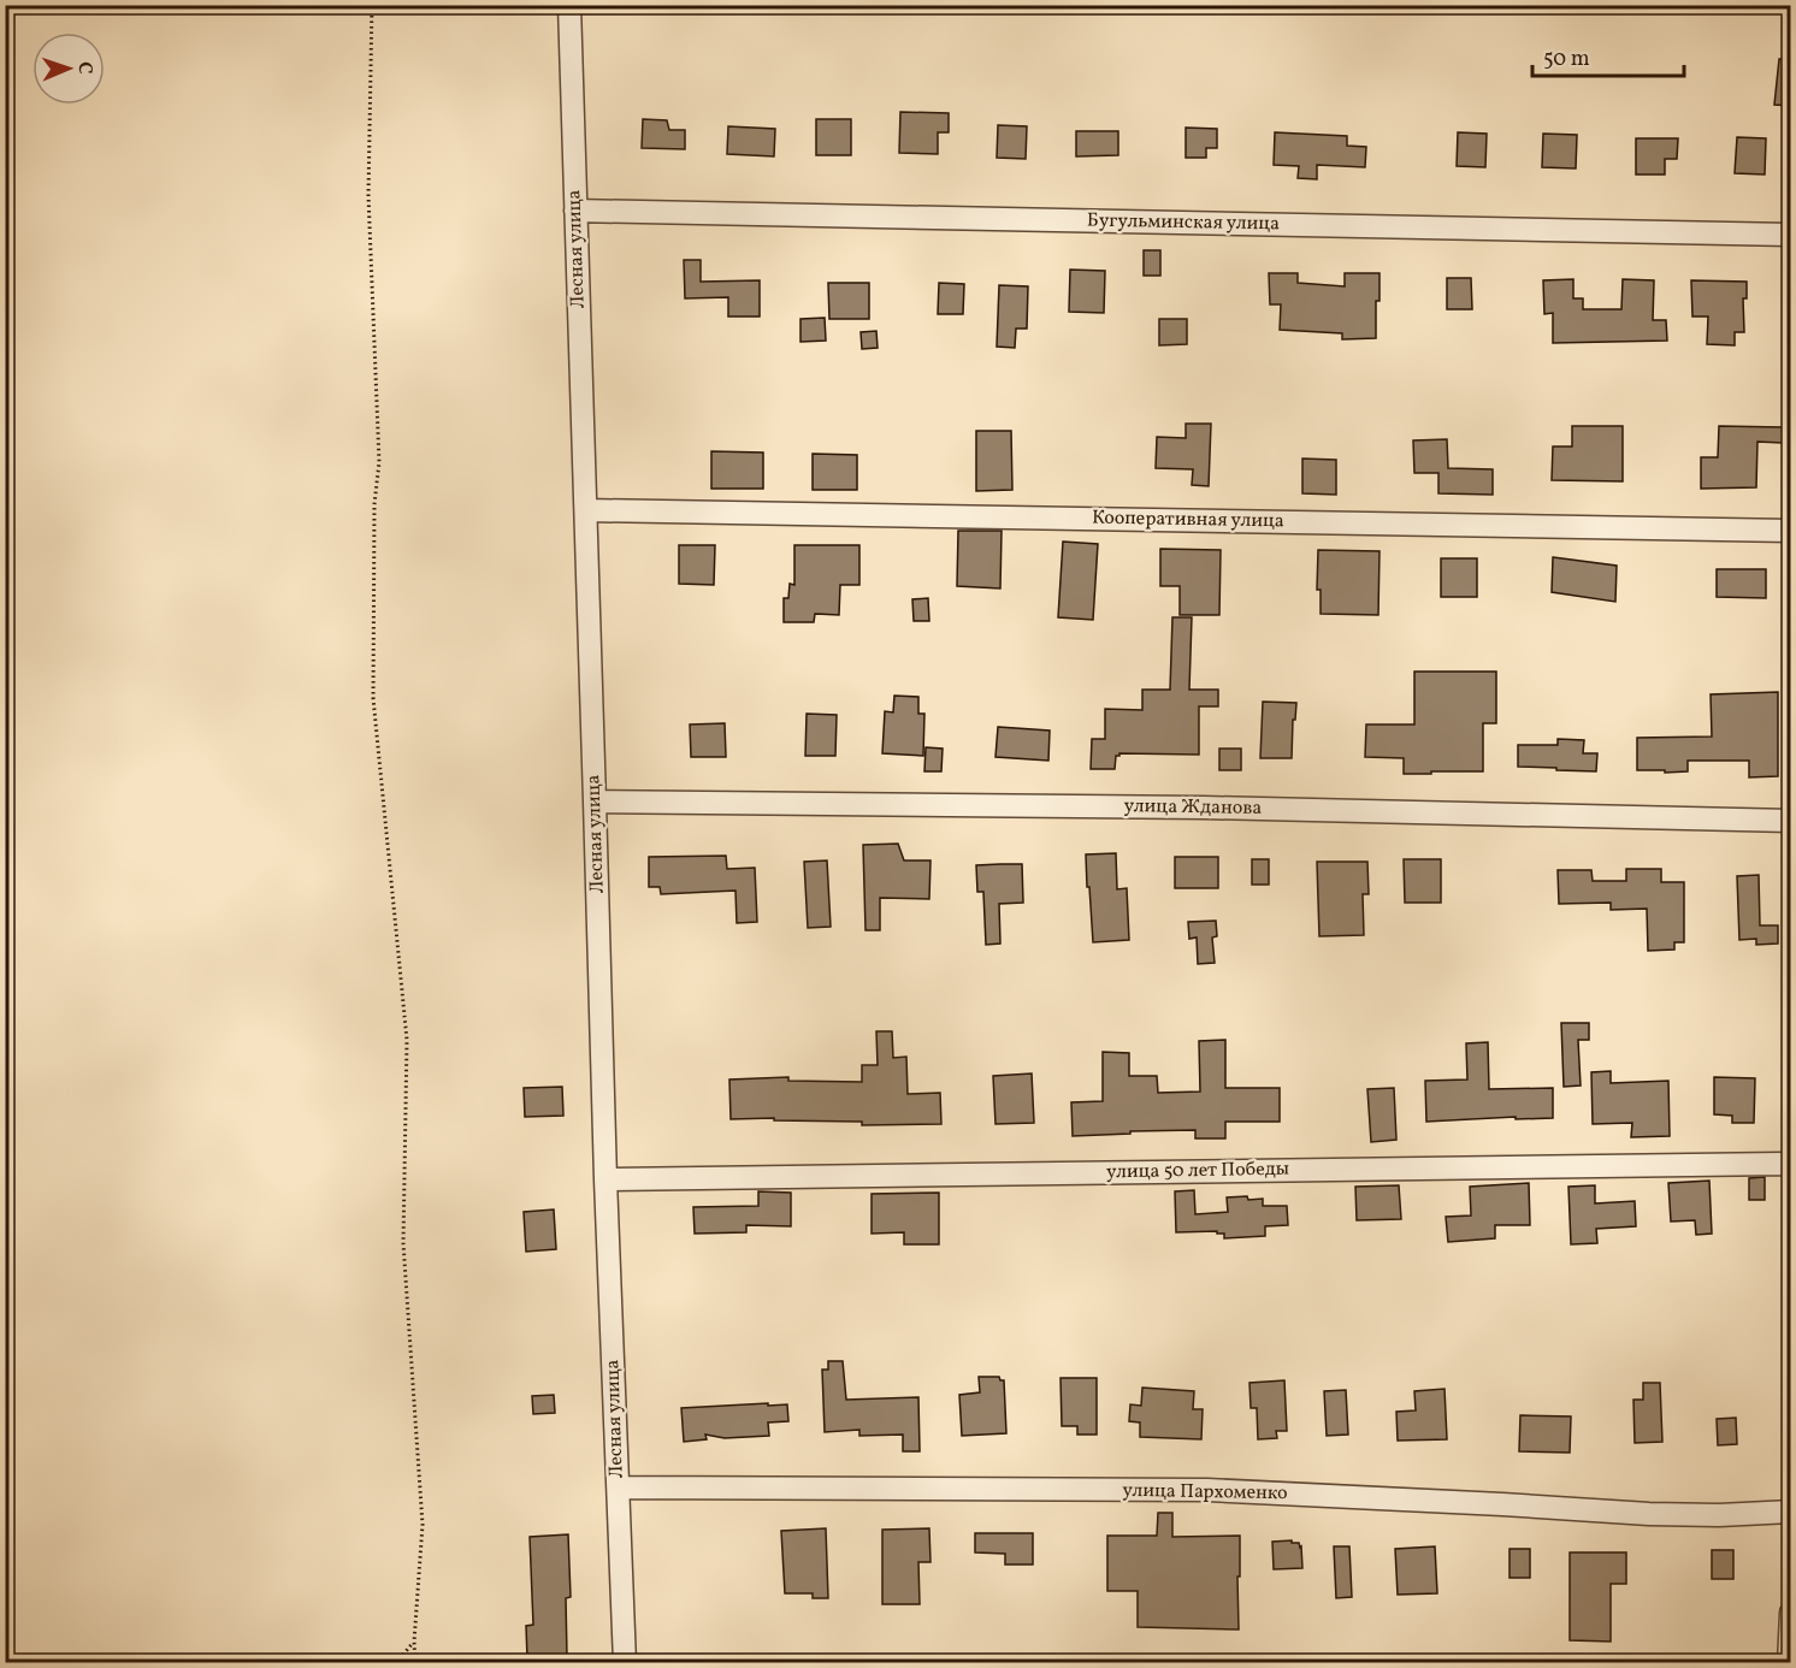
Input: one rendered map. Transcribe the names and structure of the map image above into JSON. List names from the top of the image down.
{
  "streets": {
    "street": [
      "Бугульминская улица",
      "Лесная улица",
      "Кооперативная улица",
      "улица Жданова",
      "улица 50 лет Победы",
      "улица Пархоменко"
    ]
  },
  "crossings": [
    ["Бугульминская улица", "Лесная улица"],
    ["Лесная улица", "Кооперативная улица"],
    ["Лесная улица", "улица Жданова"],
    ["Лесная улица", "улица 50 лет Победы"],
    ["Лесная улица", "улица Пархоменко"]
  ],
  "scale_bar": "50 m",
  "north": "right"
}
